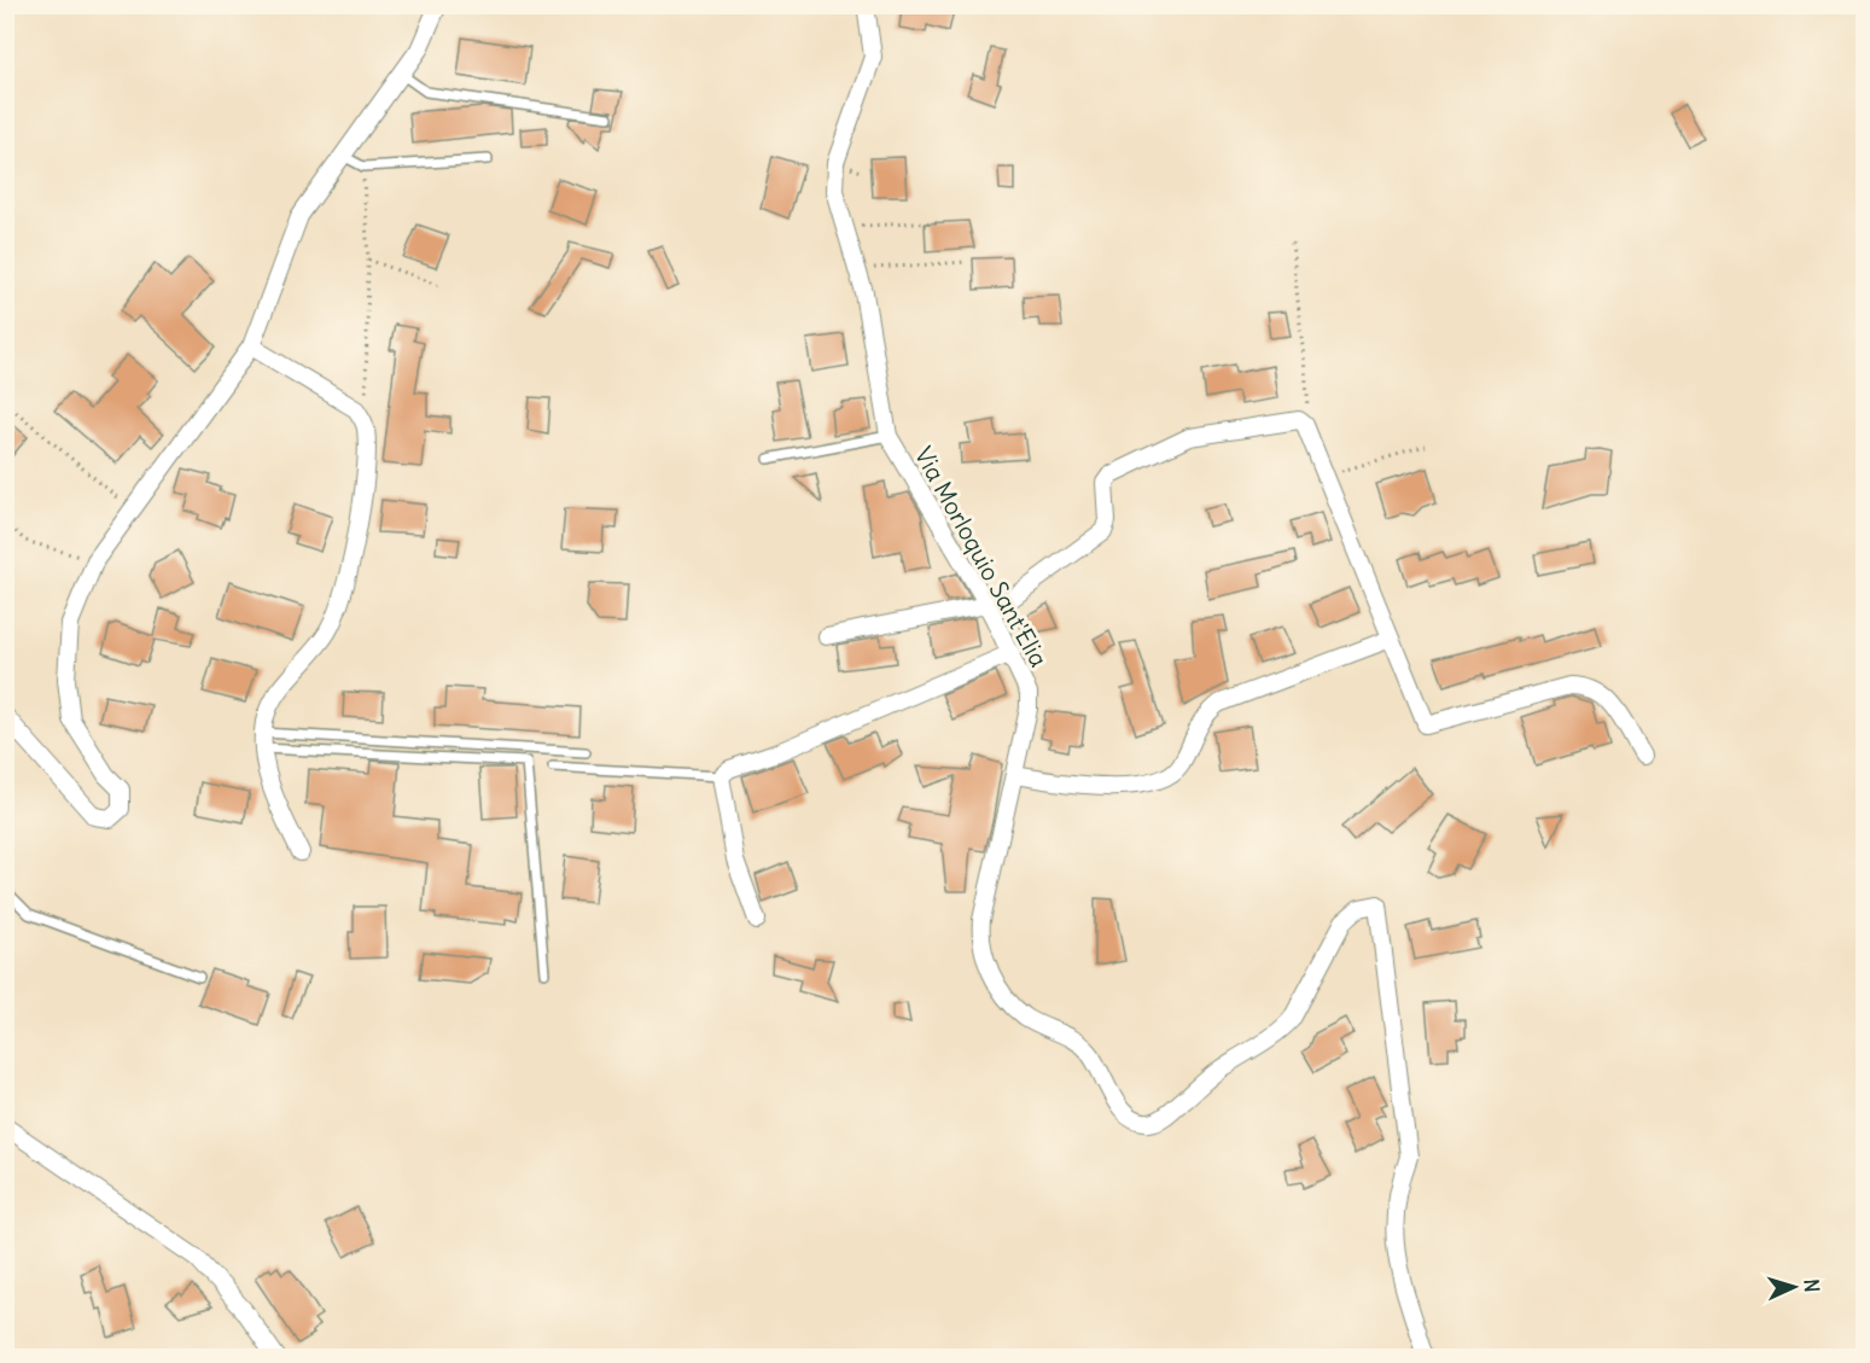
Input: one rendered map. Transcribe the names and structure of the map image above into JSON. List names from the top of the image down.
{
  "streets": {
    "street": ["Via Morloquio Sant'Elia"]
  },
  "north": "right"
}
